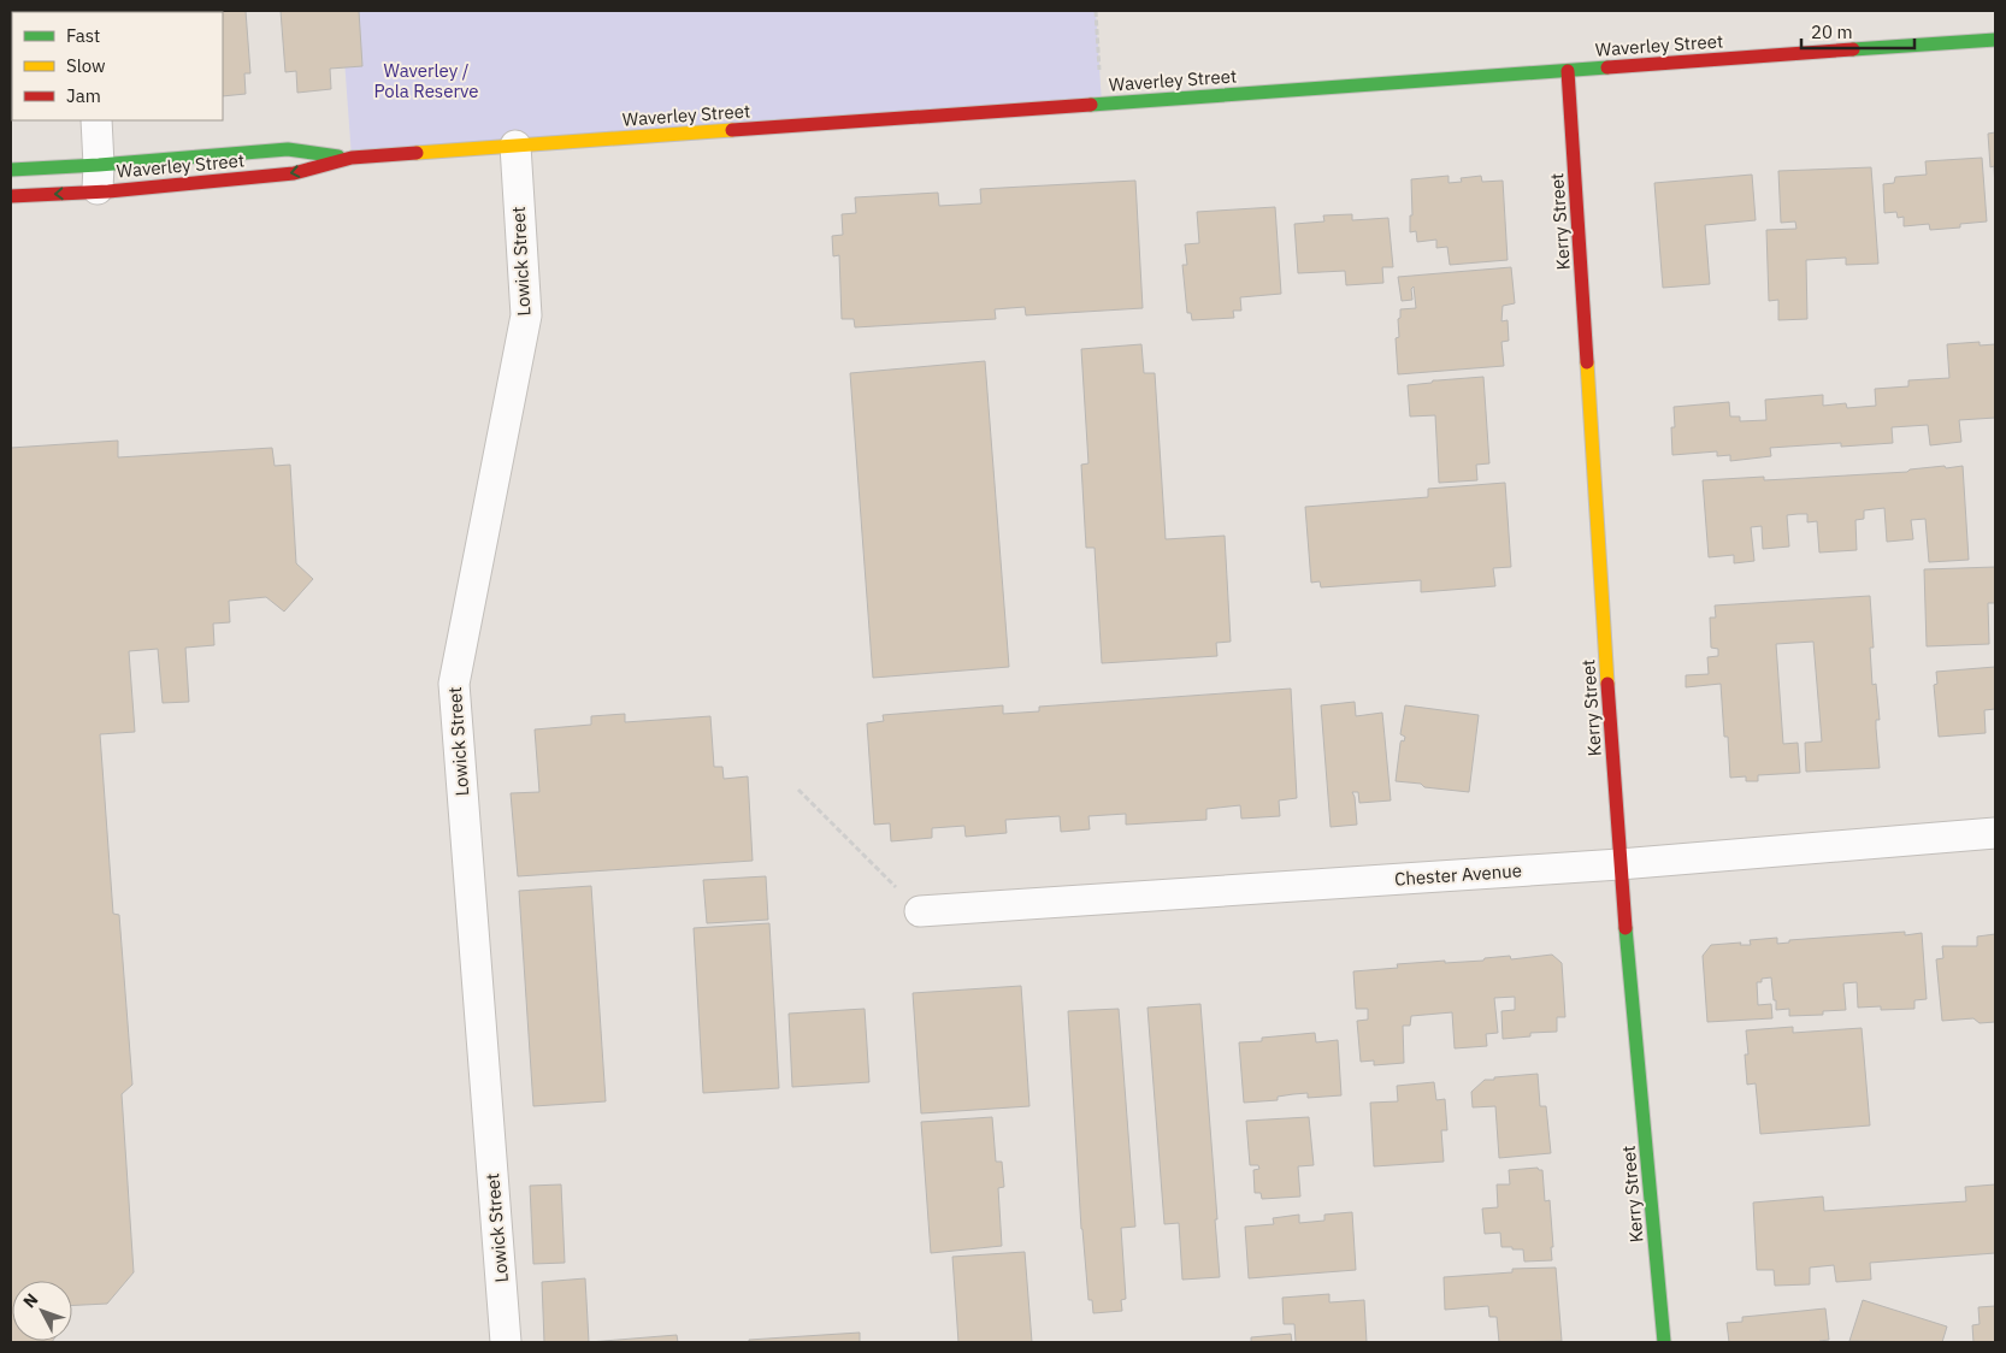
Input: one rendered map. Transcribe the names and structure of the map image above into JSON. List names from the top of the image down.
{
  "streets": {
    "street": [
      "Waverley Street",
      "Kerry Street",
      "Lowick Street",
      "Chester Avenue"
    ]
  },
  "crossings": [
    ["Waverley Street", "Kerry Street"],
    ["Waverley Street", "Lowick Street"],
    ["Kerry Street", "Chester Avenue"]
  ],
  "parks": ["Waverley / Pola Reserve"],
  "legend": ["Fast", "Slow", "Jam"],
  "scale_bar": "20 m",
  "north": "top left"
}
